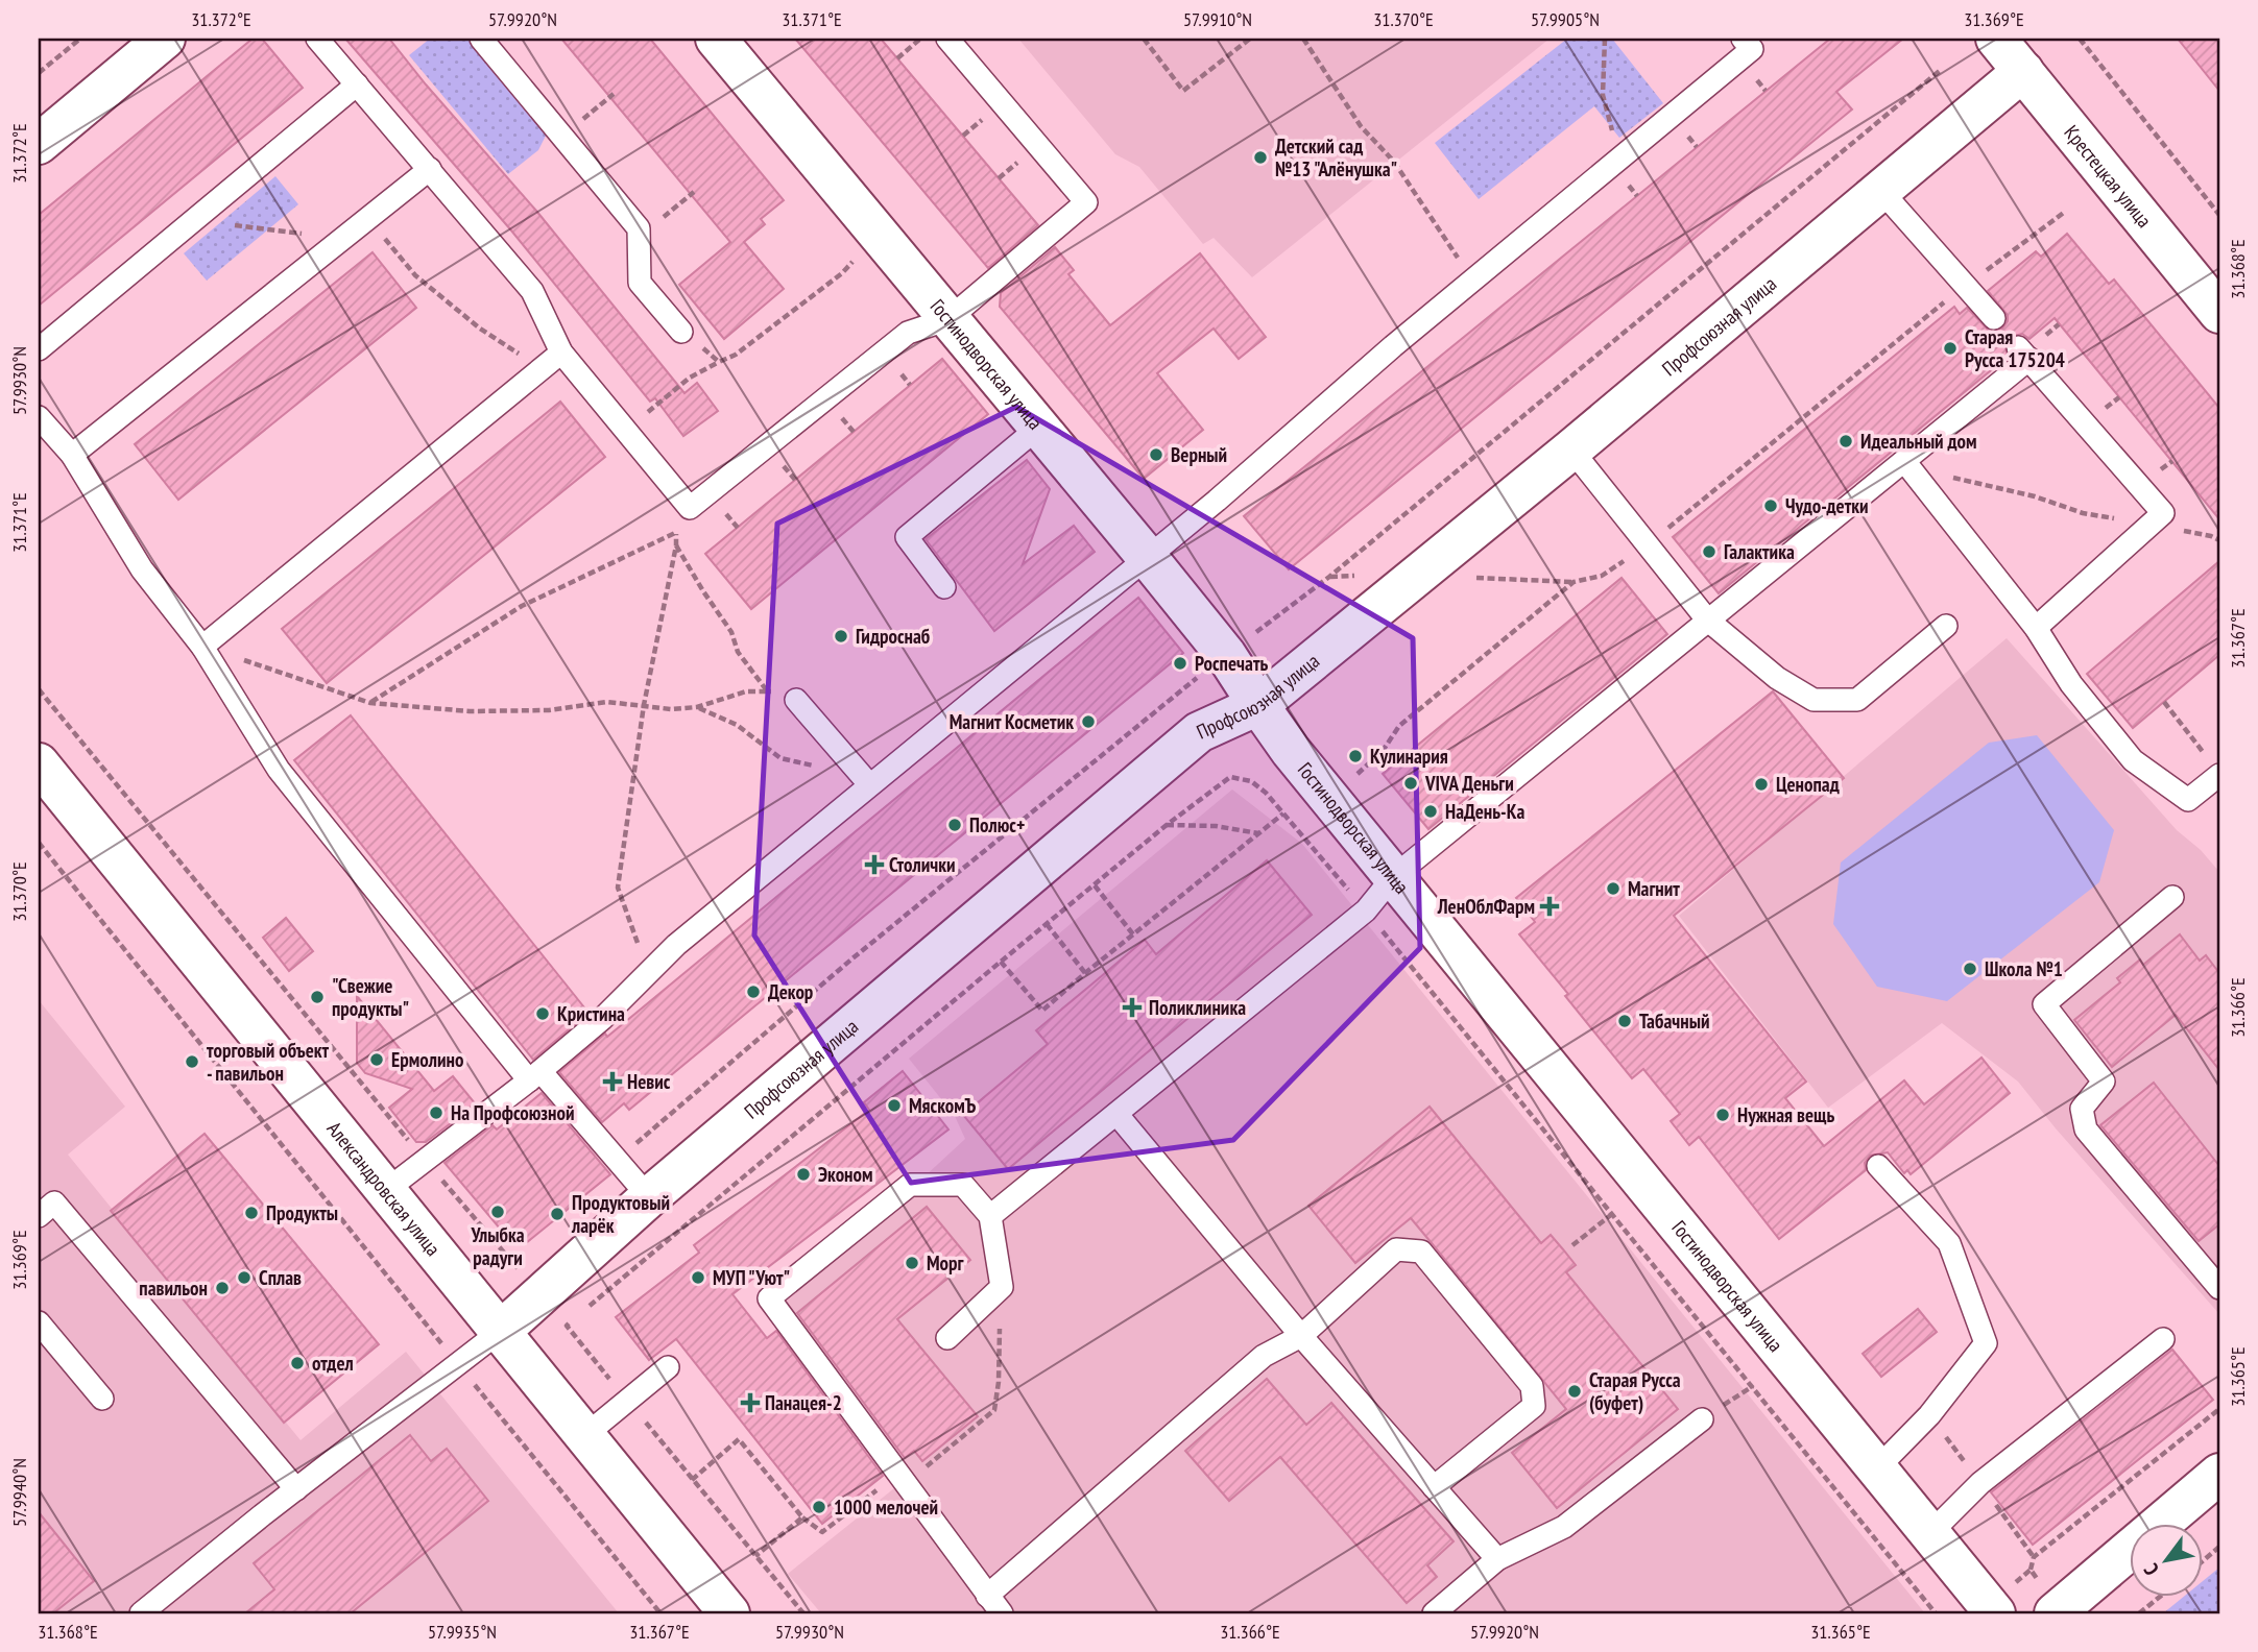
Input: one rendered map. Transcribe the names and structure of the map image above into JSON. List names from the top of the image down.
{
  "streets": {
    "street": [
      "Крестецкая улица",
      "Профсоюзная улица",
      "Гостинодворская улица",
      "Александровская улица"
    ]
  },
  "crossings": [
    ["Крестецкая улица", "Профсоюзная улица"],
    ["Профсоюзная улица", "Гостинодворская улица"],
    ["Профсоюзная улица", "Александровская улица"]
  ],
  "places": {
    "other": [
      "Детский сад №13 \"Алёнушка\"",
      "Старая Русса 175204",
      "Идеальный дом",
      "Верный",
      "Чудо-детки",
      "Галактика",
      "Гидроснаб",
      "Роспечать",
      "Магнит Косметик",
      "Кулинария",
      "VIVA Деньги",
      "Ценопад",
      "НаДень-Ка",
      "Полюс+",
      "Магнит",
      "Школа №1",
      "Декор",
      "\"Свежие продукты\"",
      "Кристина",
      "Табачный",
      "Ермолино",
      "торговый объект - павильон",
      "МяскомЪ",
      "На Профсоюзной",
      "Нужная вещь",
      "Эконом",
      "Улыбка радуги",
      "Продукты",
      "Продуктовый ларёк",
      "Морг",
      "Сплав",
      "МУП \"Уют\"",
      "павильон",
      "отдел",
      "Старая Русса (буфет)",
      "1000 мелочей"
    ],
    "health": [
      "Столички",
      "ЛенОблФарм",
      "Поликлиника",
      "Невис",
      "Панацея-2"
    ]
  },
  "north": "bottom left",
  "coordinates": [
    "31.372°E",
    "57.9920°N",
    "31.371°E",
    "57.9910°N",
    "31.370°E",
    "57.9905°N",
    "31.369°E",
    "31.368°E",
    "57.9930°N",
    "31.367°E",
    "31.366°E",
    "31.365°E",
    "57.9940°N",
    "57.9935°N"
  ]
}
